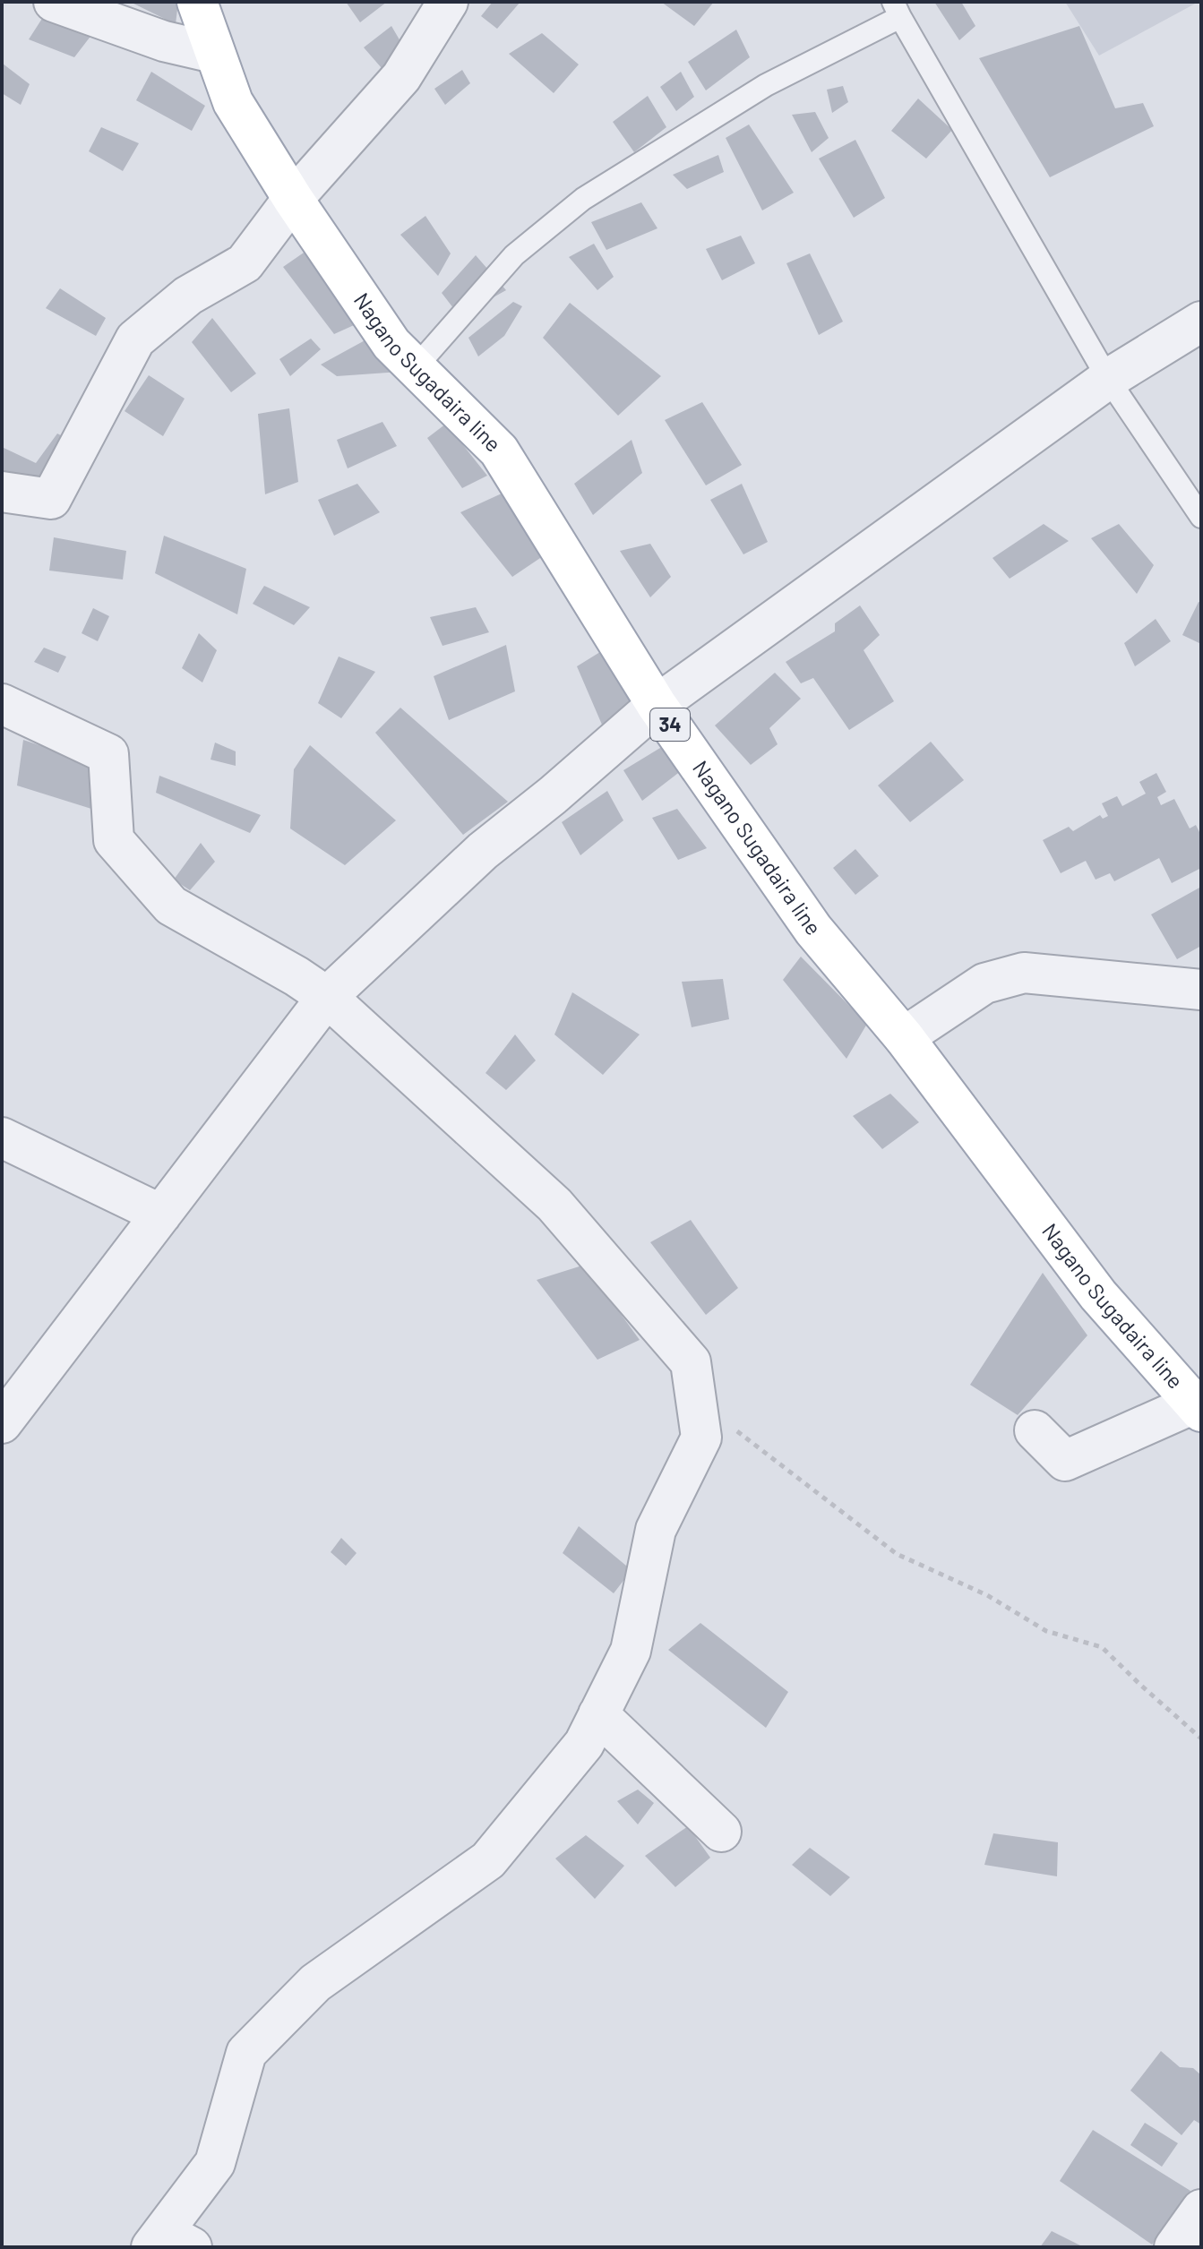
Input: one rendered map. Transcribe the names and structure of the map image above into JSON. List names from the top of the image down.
{
  "streets": {
    "main road": ["Nagano Sugadaira line", "34"]
  }
}
